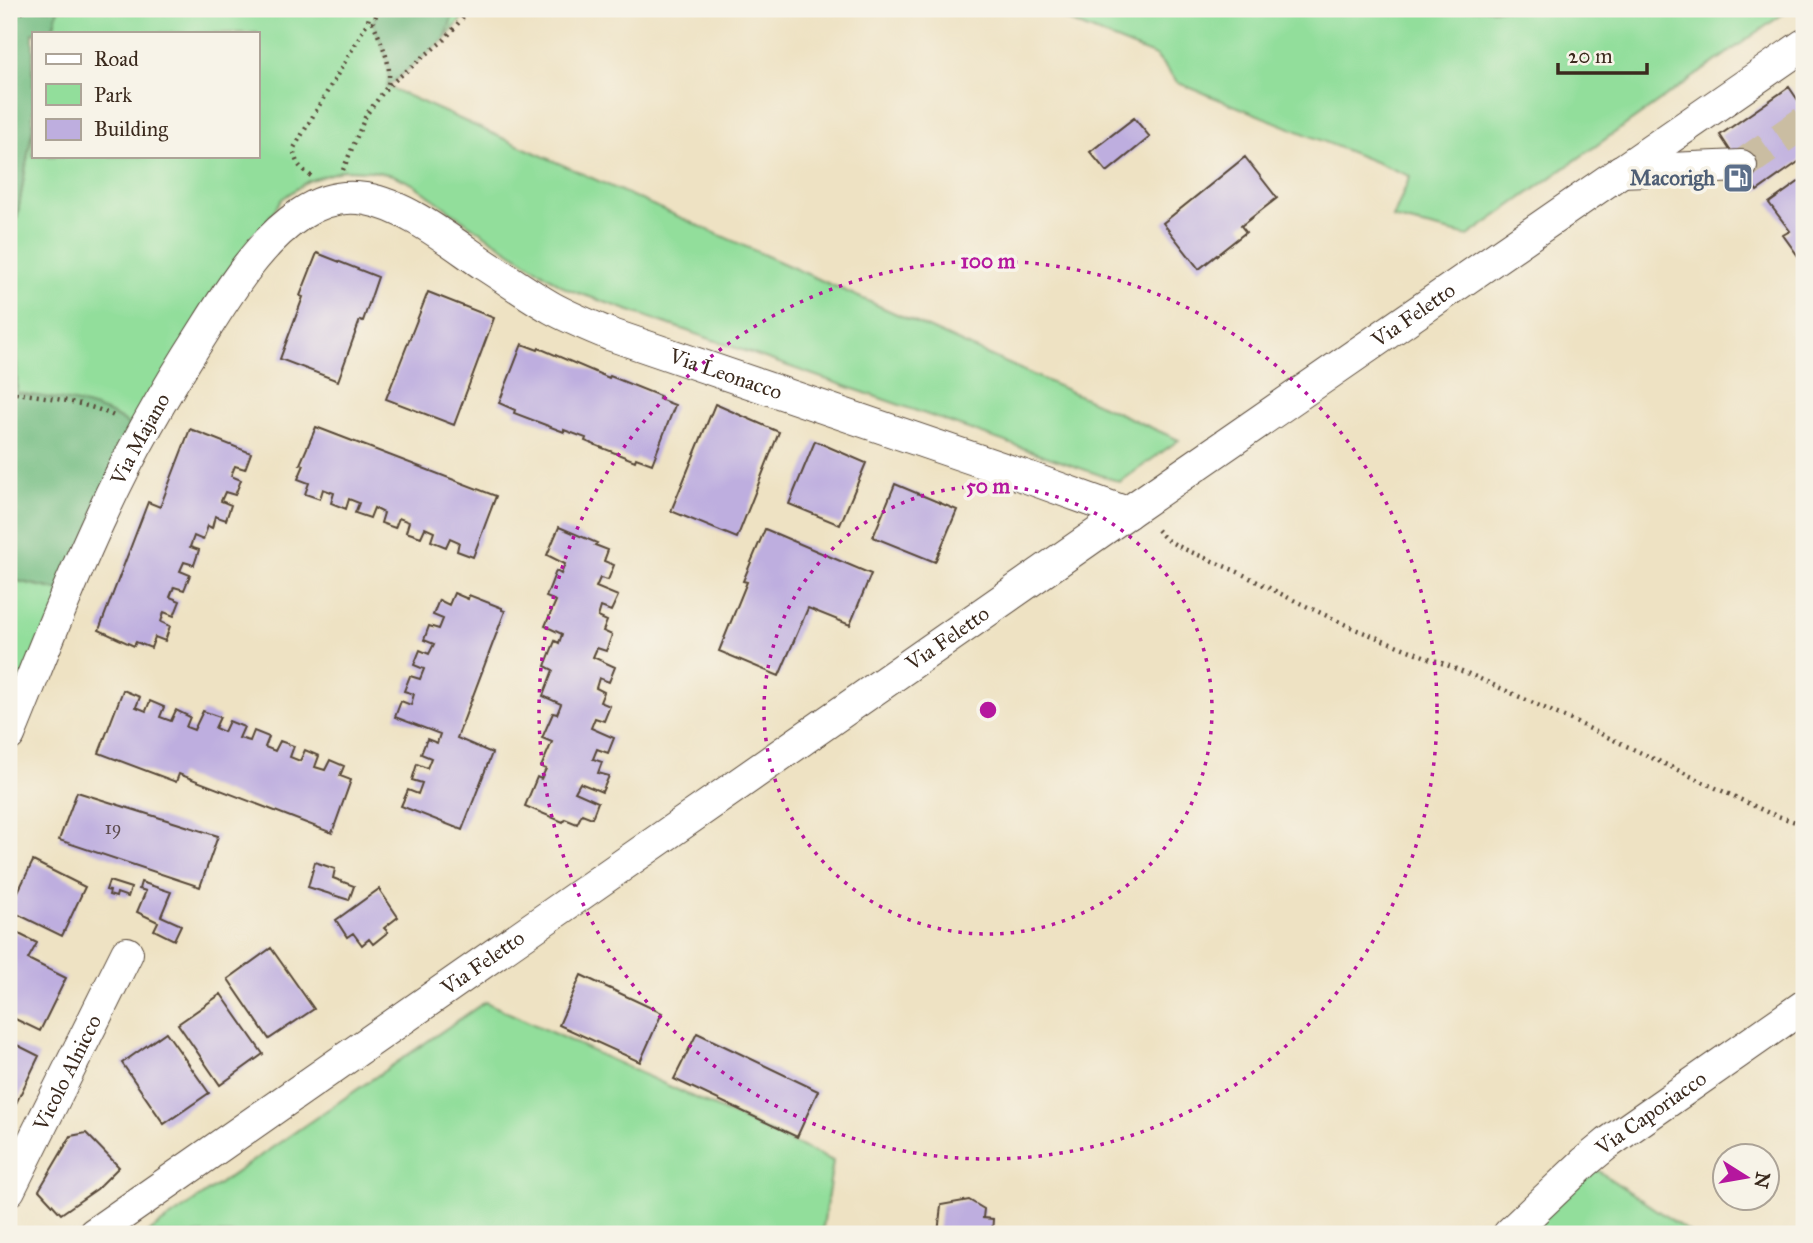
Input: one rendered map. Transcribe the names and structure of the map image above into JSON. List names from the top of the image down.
{
  "streets": {
    "street": [
      "Via Feletto",
      "Via Leonacco",
      "Via Majano",
      "Vicolo Alnicco",
      "Via Caporiacco"
    ]
  },
  "crossings": [
    ["Via Feletto", "Via Leonacco"],
    ["Via Leonacco", "Via Majano"]
  ],
  "places": {
    "fuel station": ["Macorigh"]
  },
  "house_numbers": ["19"],
  "legend": ["Road", "Park", "Building"],
  "scale_bar": "20 m",
  "north": "right",
  "rings": ["100 m", "50 m"]
}
